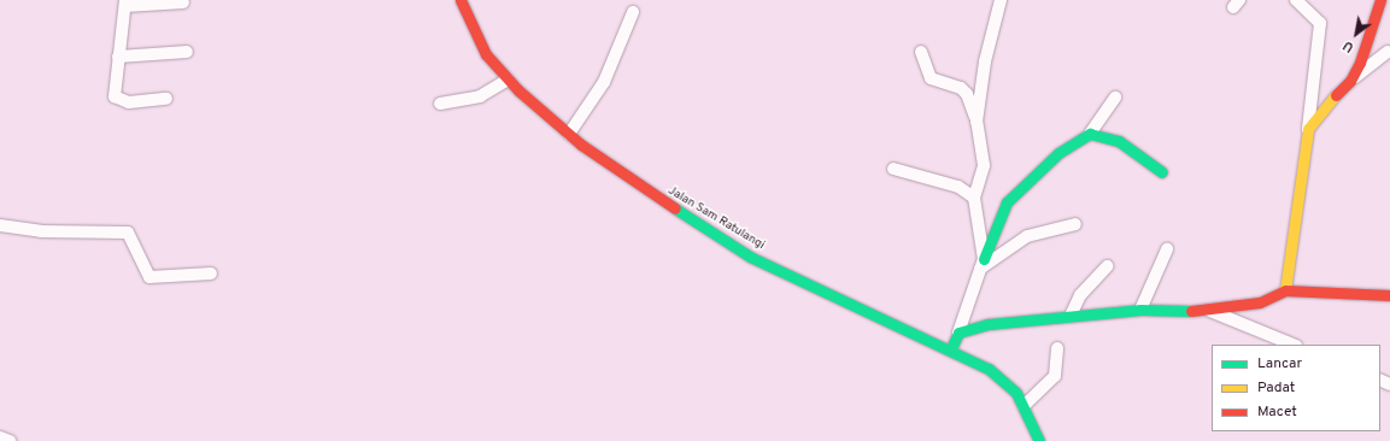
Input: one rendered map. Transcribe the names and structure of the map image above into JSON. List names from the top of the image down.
{
  "streets": {
    "street": ["Jalan Sam Ratulangi"]
  },
  "legend": ["Lancar", "Padat", "Macet"],
  "north": "bottom left"
}
